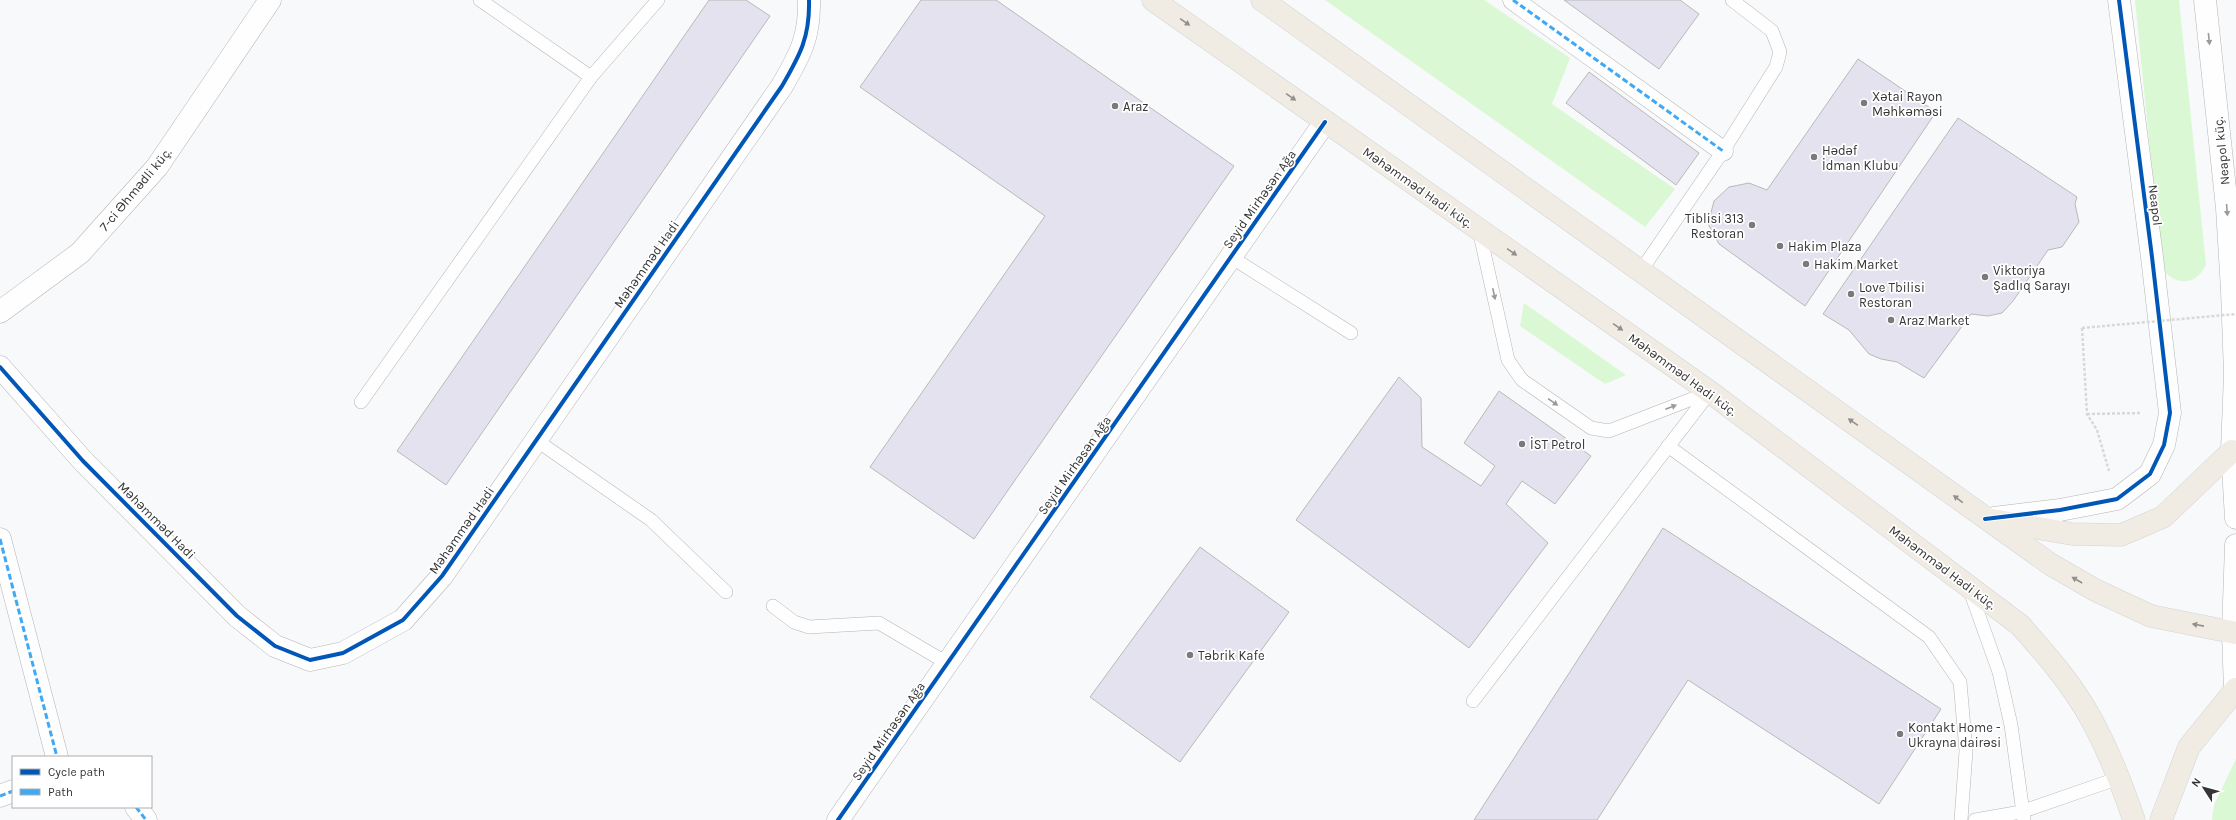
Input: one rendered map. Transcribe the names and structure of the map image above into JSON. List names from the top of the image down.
{
  "streets": {
    "main road": ["Məhəmməd Hadi küç."],
    "street": [
      "Neapol küç.",
      "7-ci Əhmədli küç.",
      "Seyid Mirhəsən Ağa",
      "Neapol",
      "Məhəmməd Hadi"
    ]
  },
  "crossings": [
    ["Məhəmməd Hadi küç.", "Seyid Mirhəsən Ağa"]
  ],
  "one_way": ["Neapol küç."],
  "places": [
    "Xətai Rayon Məhkəməsi",
    "Araz",
    "Hədəf İdman Klubu",
    "Tiblisi 313 Restoran",
    "Hakim Plaza",
    "Hakim Market",
    "Viktoriya Şadlıq Sarayı",
    "Love Tbilisi Restoran",
    "Araz Market",
    "İST Petrol",
    "Təbrik Kafe",
    "Kontakt Home - Ukrayna dairəsi"
  ],
  "legend": ["Cycle path", "Path"],
  "north": "top left"
}
